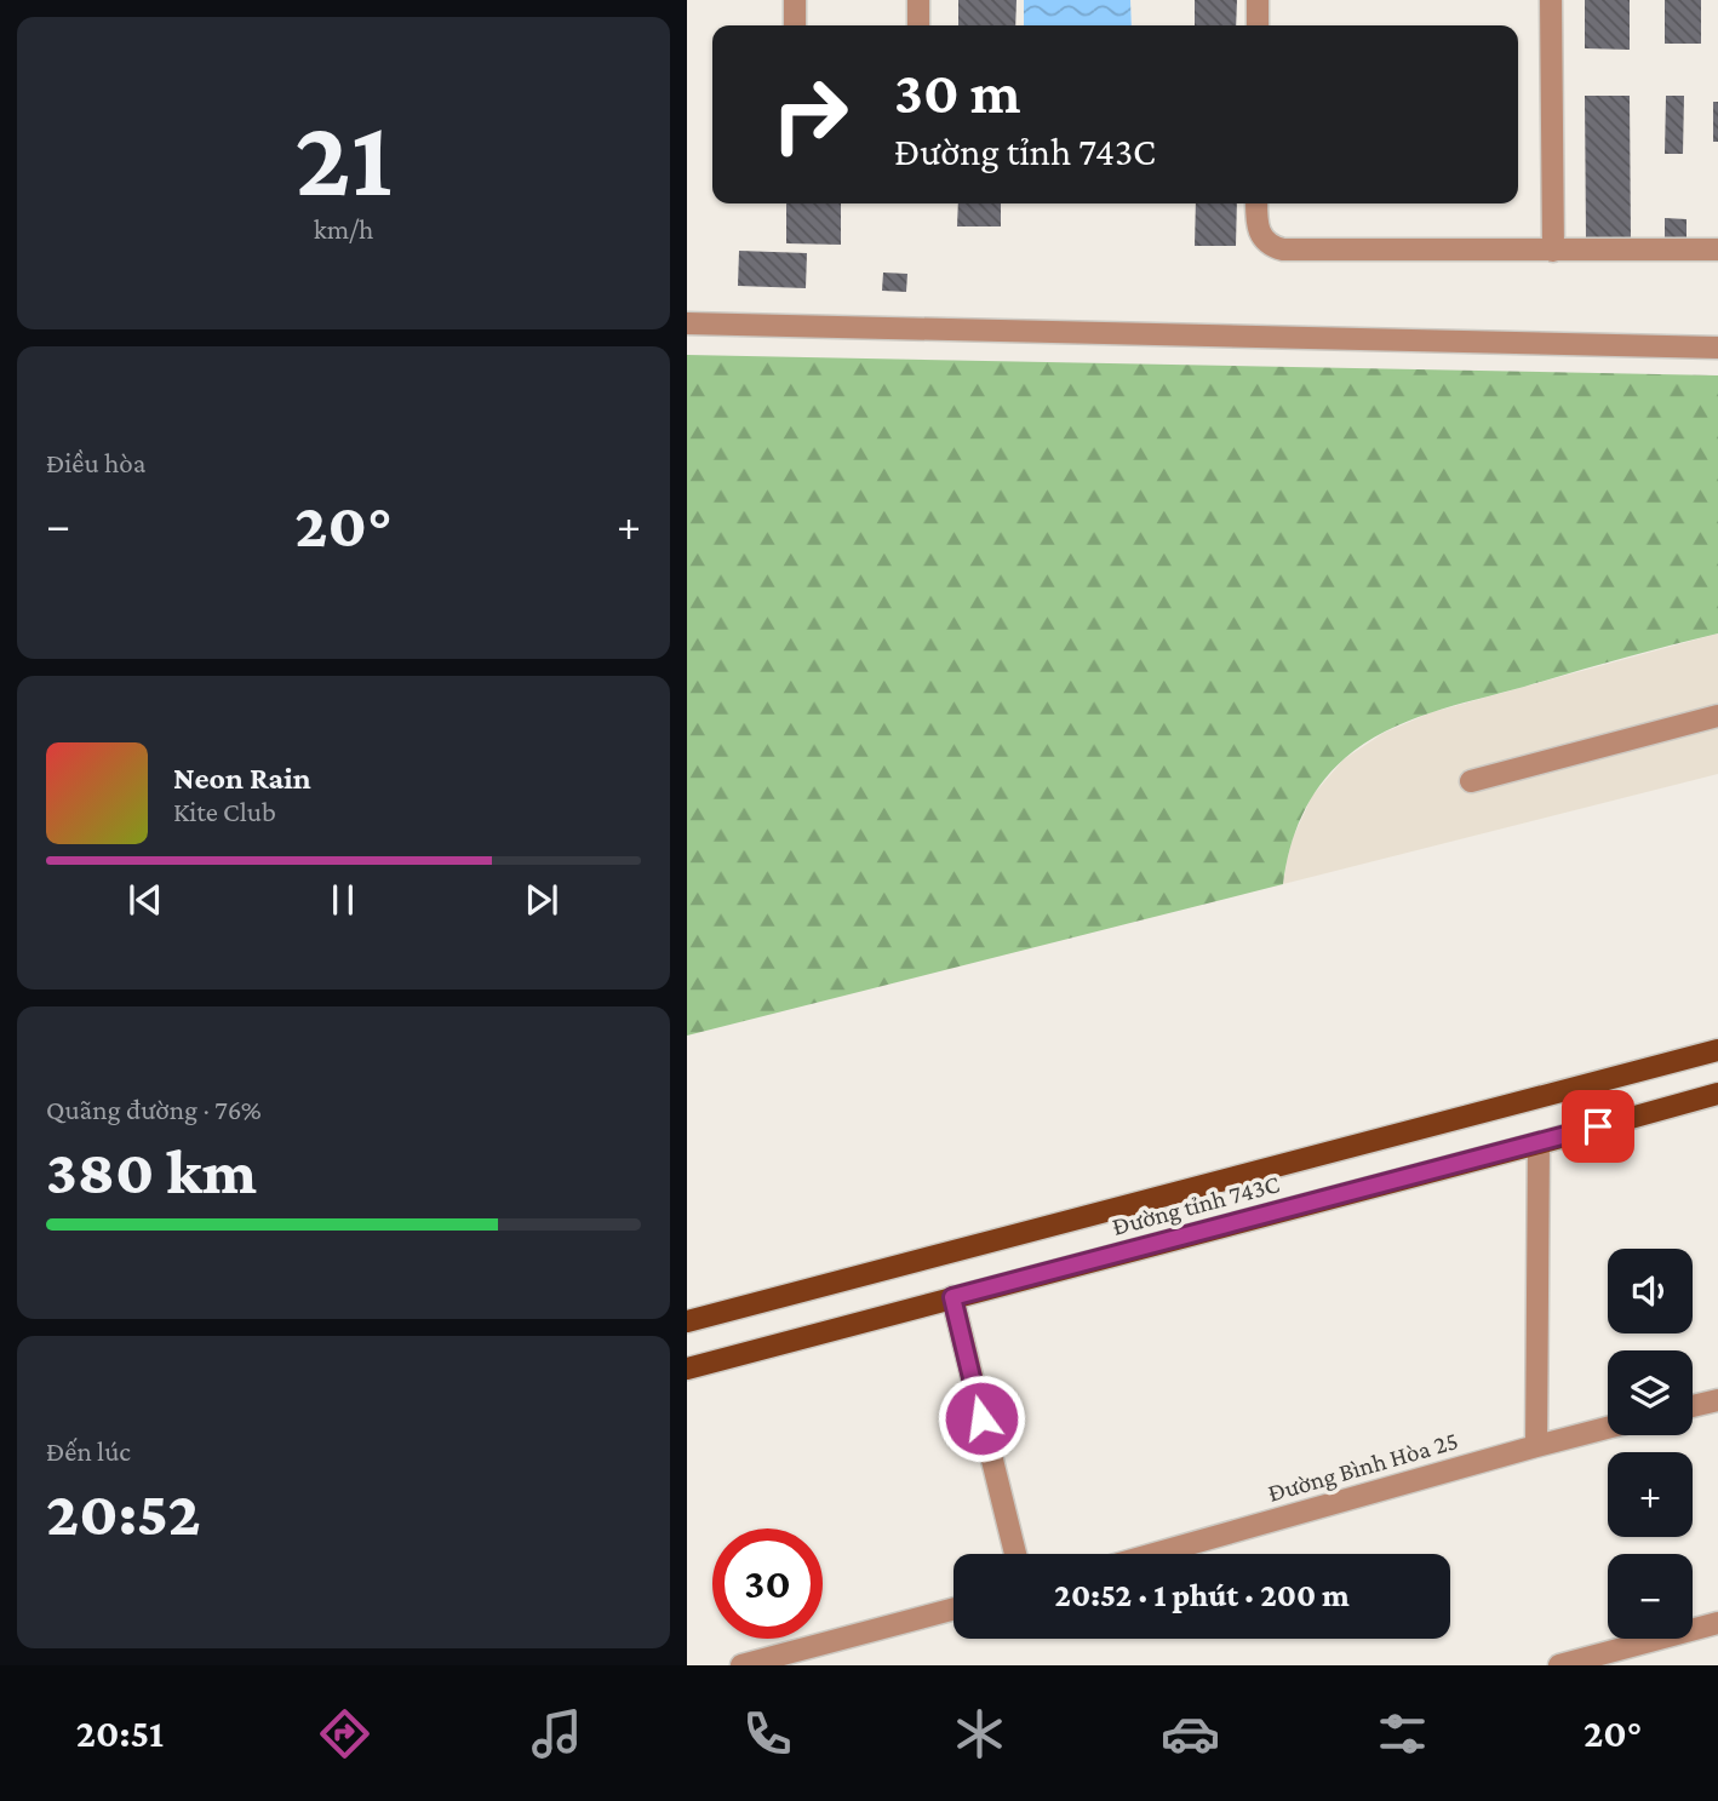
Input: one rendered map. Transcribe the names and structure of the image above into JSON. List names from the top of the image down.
{
  "streets": {
    "main road": ["Đường tỉnh 743C"],
    "street": ["Đường Bình Hòa 25"]
  },
  "page": {
    "tile": [
      ["21", "km/h"],
      "Điều hòa",
      ["Quãng đường · 76%", "380 km"],
      ["Đến lúc", "20:52"]
    ],
    "turn": ["30 m", "Đường tỉnh 743C"],
    "heat": ["−", "20°", "+"],
    "song": ["Neon Rain", "Kite Club"],
    "map_buttons": ["+", "−"],
    "limit": "30",
    "trip": "20:52 · 1 phút · 200 m",
    "tabs": ["20:51", "20°"]
  }
}
